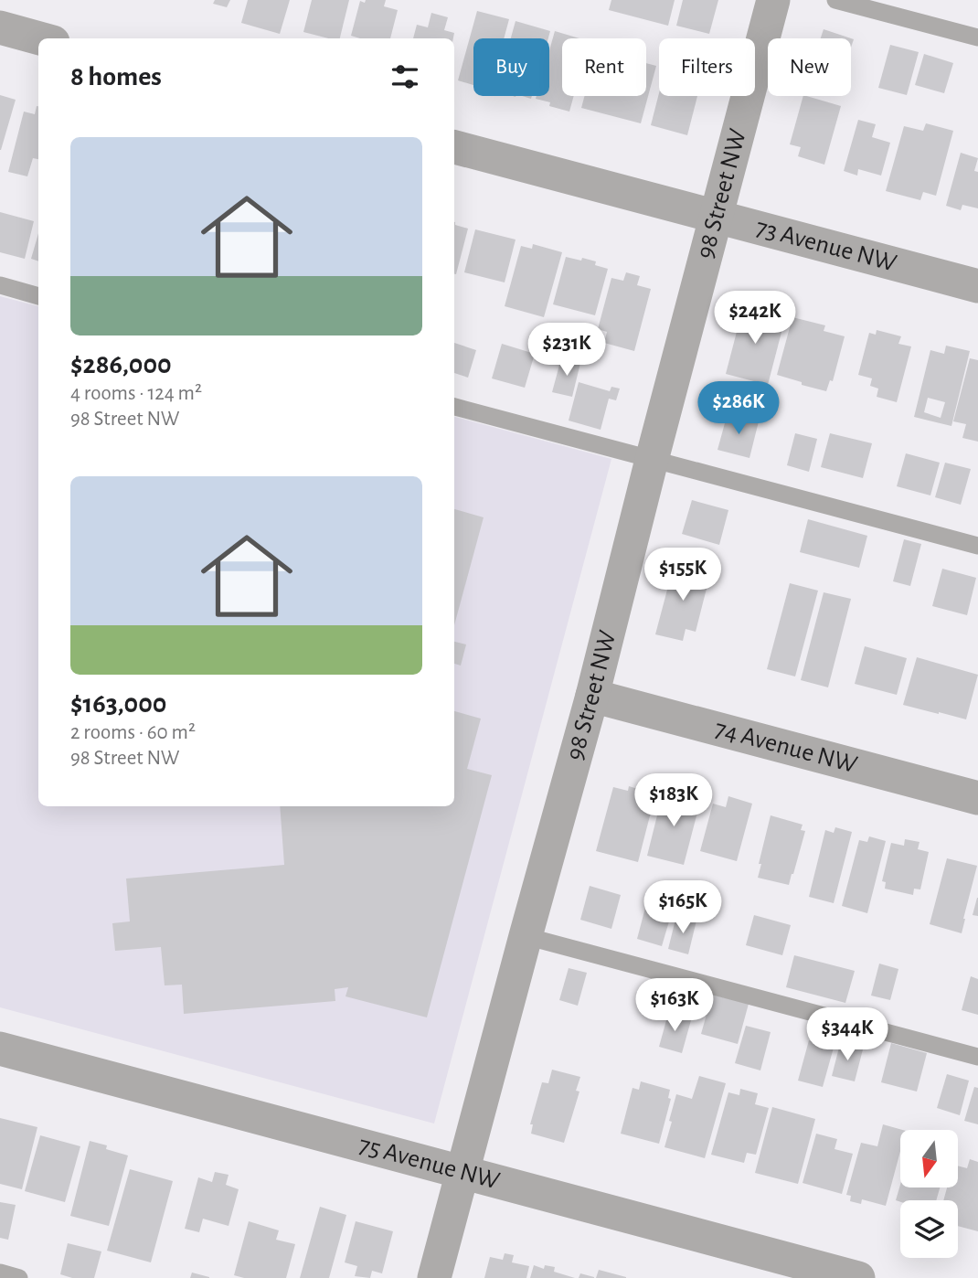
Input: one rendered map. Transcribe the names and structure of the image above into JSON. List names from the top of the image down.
{
  "streets": {
    "street": [
      "98 Street NW",
      "73 Avenue NW",
      "74 Avenue NW",
      "75 Avenue NW"
    ]
  },
  "crossings": [
    ["98 Street NW", "73 Avenue NW"],
    ["98 Street NW", "74 Avenue NW"],
    ["98 Street NW", "75 Avenue NW"]
  ],
  "north": "bottom",
  "page": {
    "chip": [
      "Buy",
      "Rent",
      "Filters",
      "New"
    ],
    "heading": "8 homes",
    "list": [
      {
        "name": "$286,000",
        "note": "4 rooms · 124 m² · 98 Street NW"
      },
      {
        "name": "$163,000",
        "note": "2 rooms · 60 m² · 98 Street NW"
      }
    ],
    "price": [
      "$242K",
      "$231K",
      "$286K",
      "$155K",
      "$183K",
      "$165K",
      "$163K",
      "$344K"
    ]
  }
}
